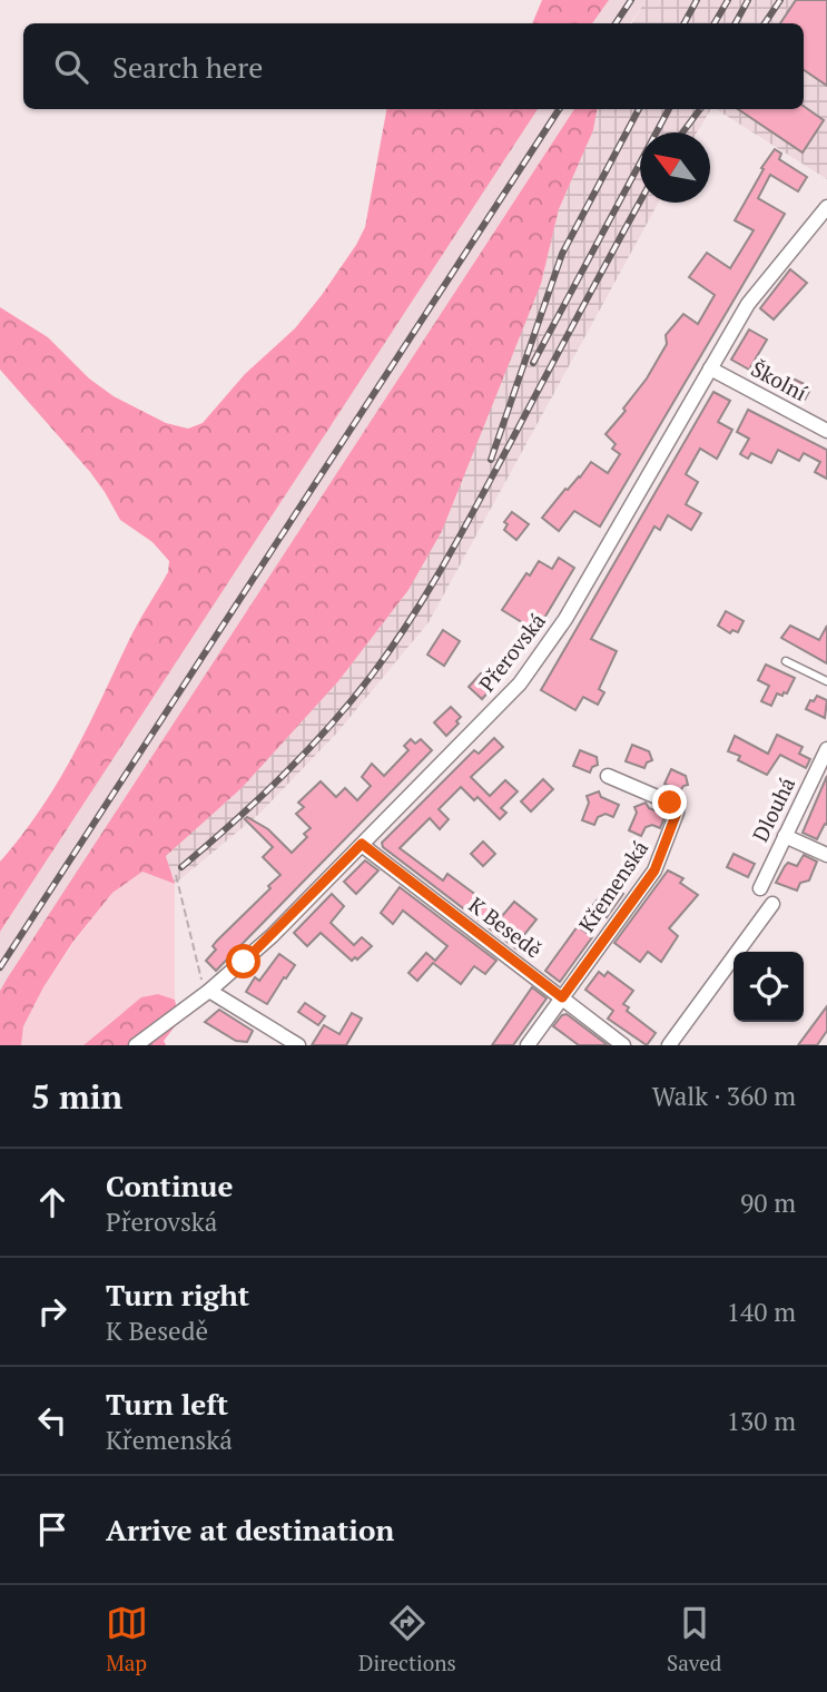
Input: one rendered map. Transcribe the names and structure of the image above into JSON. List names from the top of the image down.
{
  "streets": {
    "street": [
      "Školní",
      "Přerovská",
      "Dlouhá",
      "Křemenská",
      "K Besedě"
    ]
  },
  "crossings": [
    ["Školní", "Přerovská"],
    ["Přerovská", "K Besedě"],
    ["Křemenská", "K Besedě"]
  ],
  "north": "top left",
  "page": {
    "search": "Search here",
    "heading": ["5 min", "Walk · 360 m"],
    "list": [
      ["Continue", "Přerovská", "90 m"],
      ["Turn right", "K Besedě", "140 m"],
      ["Turn left", "Křemenská", "130 m"],
      "Arrive at destination"
    ],
    "nav": ["Map", "Directions", "Saved"]
  }
}
